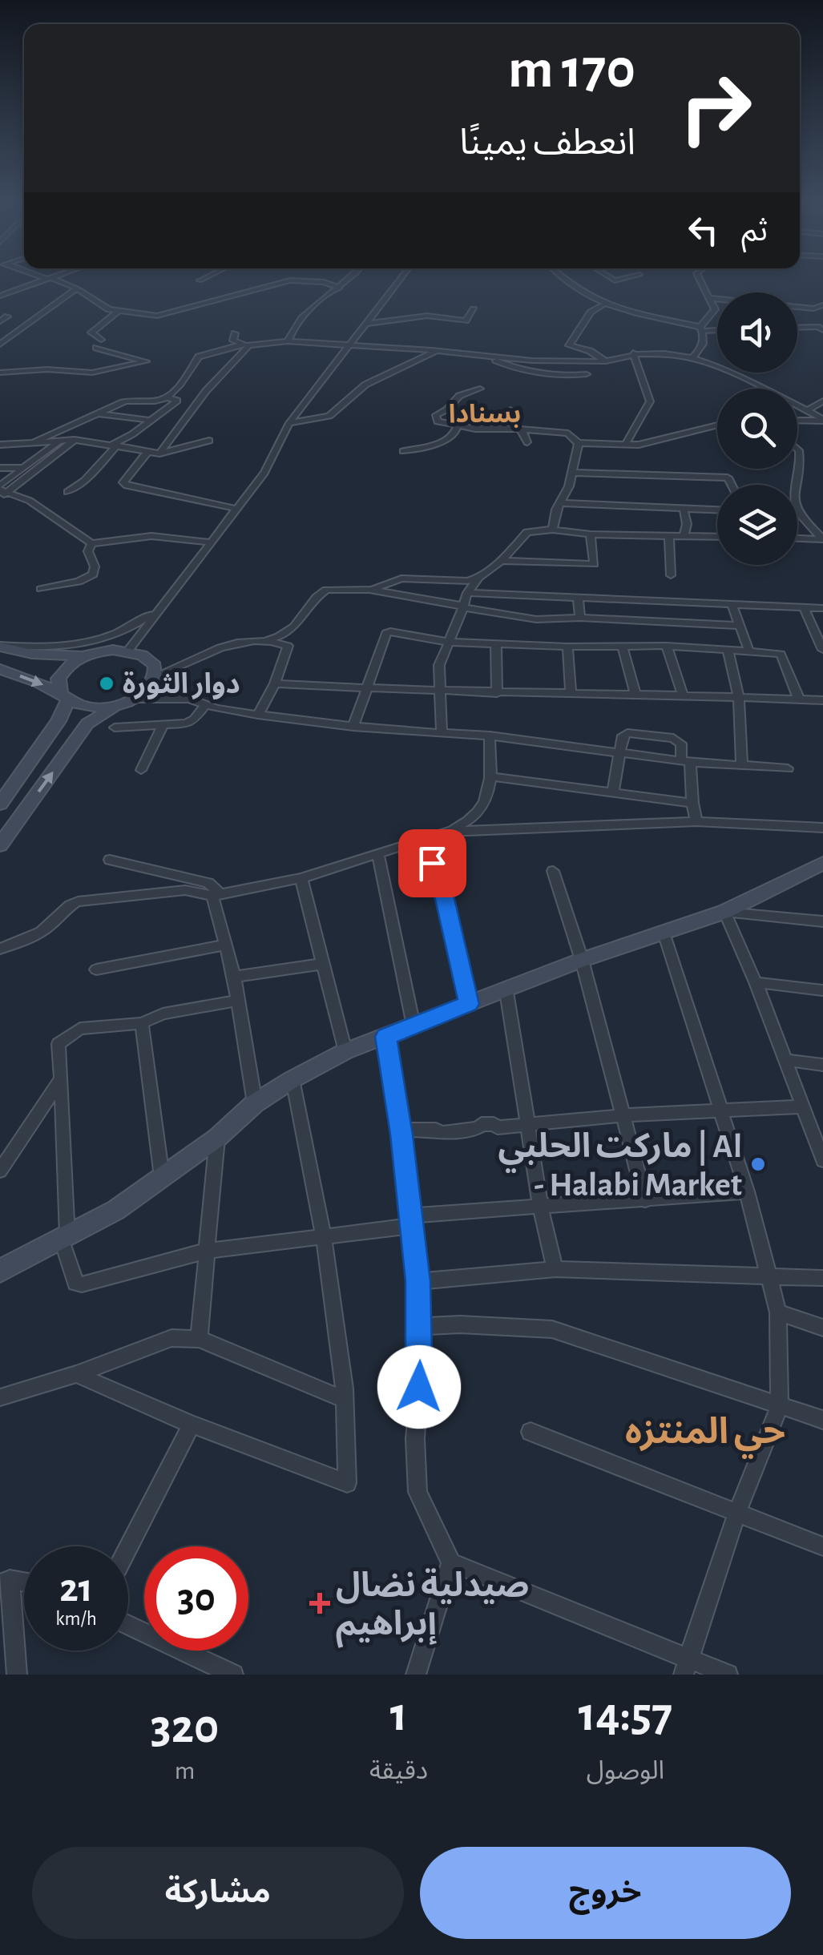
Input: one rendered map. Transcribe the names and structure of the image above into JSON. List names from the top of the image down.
{
  "districts": ["بسنادا", "حي المنتزه"],
  "places": {
    "other": ["دوار الثورة", "ماركت الحلبي | Al - Halabi Market"],
    "health": ["صيدلية نضال إبراهيم"]
  },
  "page": {
    "turn": ["170 m", "انعطف يمينًا"],
    "then": "ثم",
    "speed": "21 km/h",
    "limit": "30",
    "eta": [
      "14:57",
      "الوصول",
      "1",
      "دقيقة",
      "320",
      "m"
    ],
    "buttons": ["خروج", "مشاركة"]
  }
}
